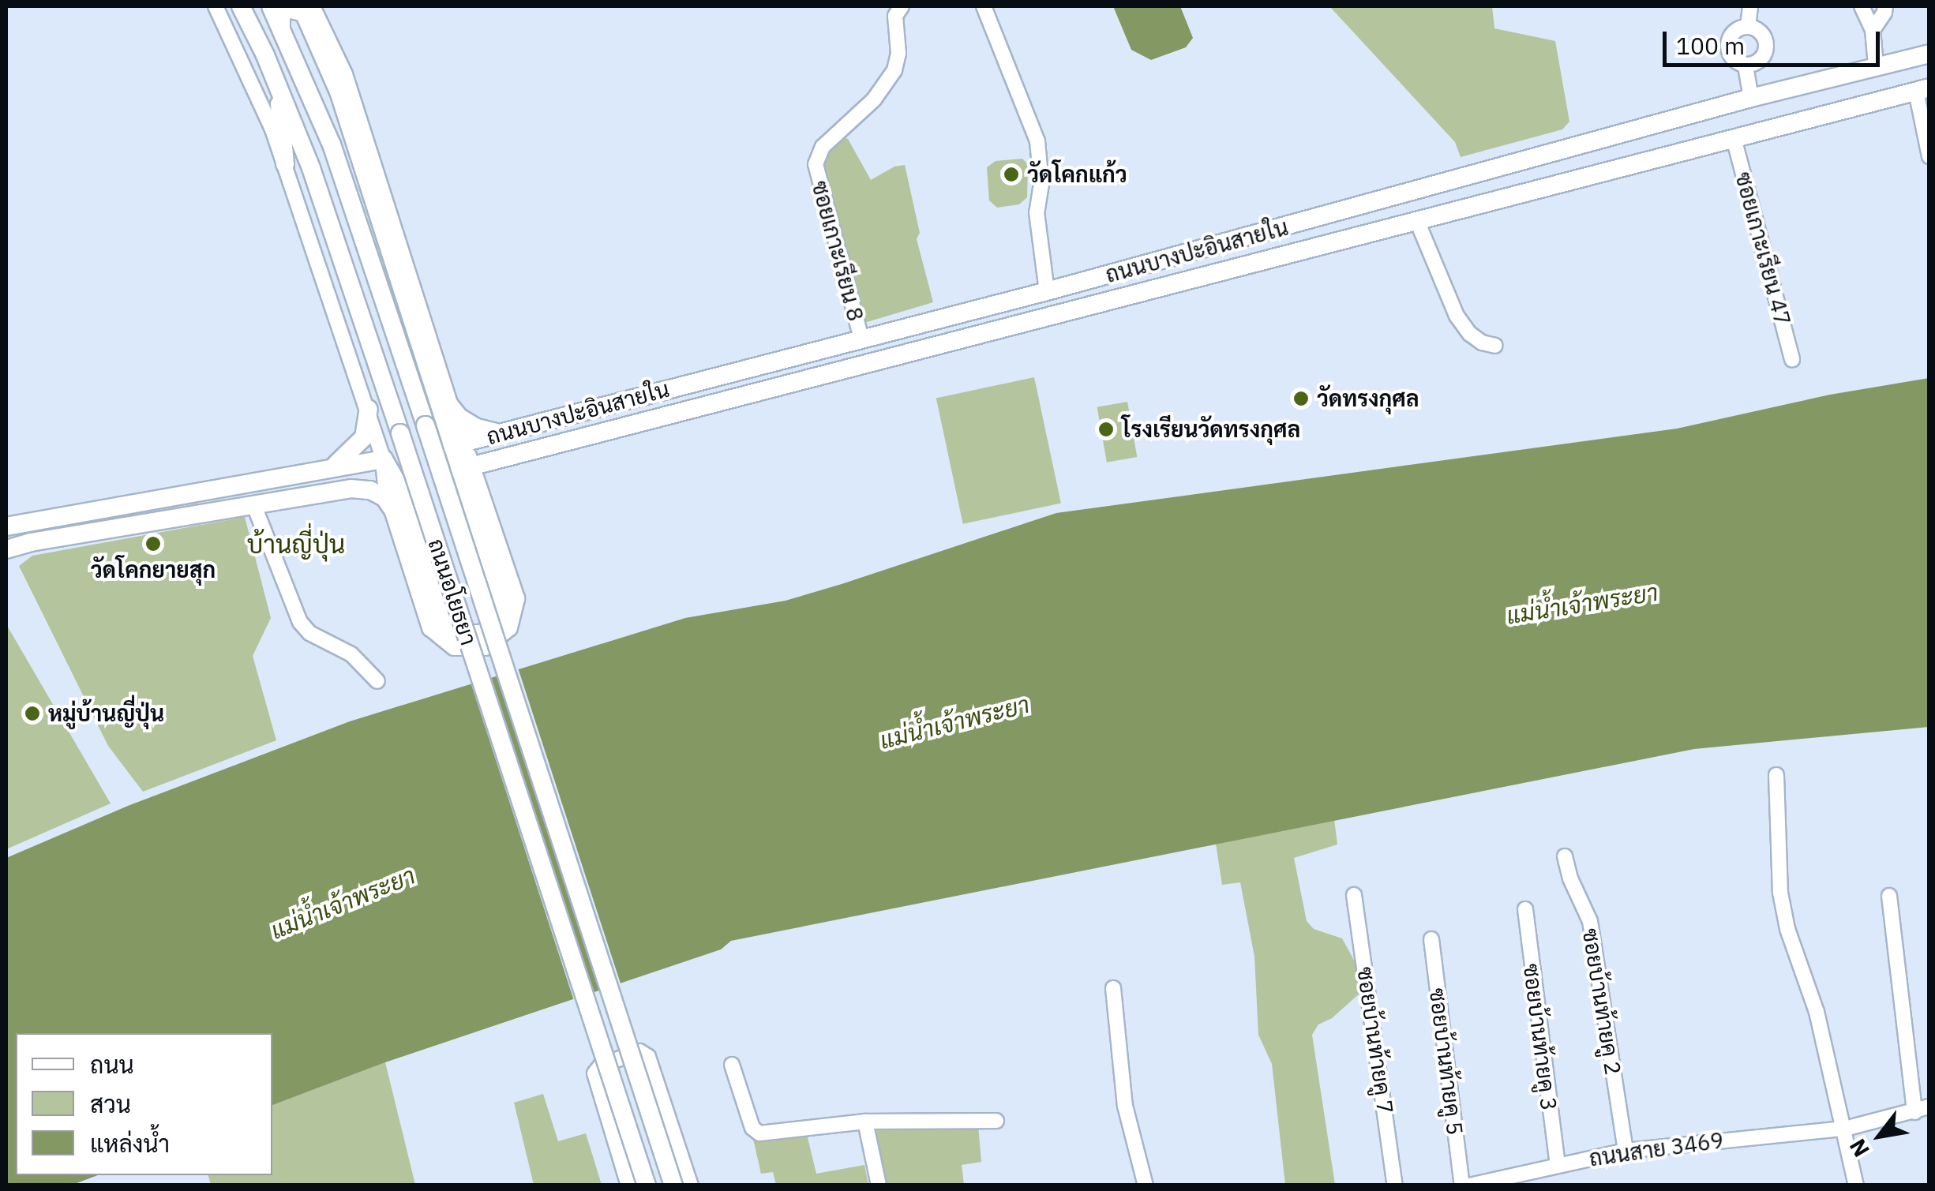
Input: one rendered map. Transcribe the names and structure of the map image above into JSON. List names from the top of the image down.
{
  "streets": {
    "main road": ["ถนนบางปะอินสายใน", "ถนนอโยธยา"],
    "street": [
      "ซอยเกาะเรียน 47",
      "ซอยเกาะเรียน 8",
      "ซอยบ้านท้ายคู 2",
      "ซอยบ้านท้ายคู 3",
      "ซอยบ้านท้ายคู 7",
      "ซอยบ้านท้ายคู 5",
      "ถนนสาย 3469"
    ]
  },
  "crossings": [
    ["ซอยเกาะเรียน 47", "ถนนบางปะอินสายใน"],
    ["ซอยเกาะเรียน 8", "ถนนบางปะอินสายใน"],
    ["ซอยบ้านท้ายคู 2", "ถนนสาย 3469"],
    ["ซอยบ้านท้ายคู 3", "ถนนสาย 3469"]
  ],
  "districts": ["บ้านญี่ปุ่น"],
  "water": ["แม่น้ำเจ้าพระยา"],
  "places": [
    "วัดโคกแก้ว",
    "วัดทรงกุศล",
    "โรงเรียนวัดทรงกุศล",
    "วัดโคกยายสุก",
    "หมู่บ้านญี่ปุ่น"
  ],
  "legend": ["ถนน", "สวน", "แหล่งน้ำ"],
  "scale_bar": "100 m",
  "north": "bottom left"
}
